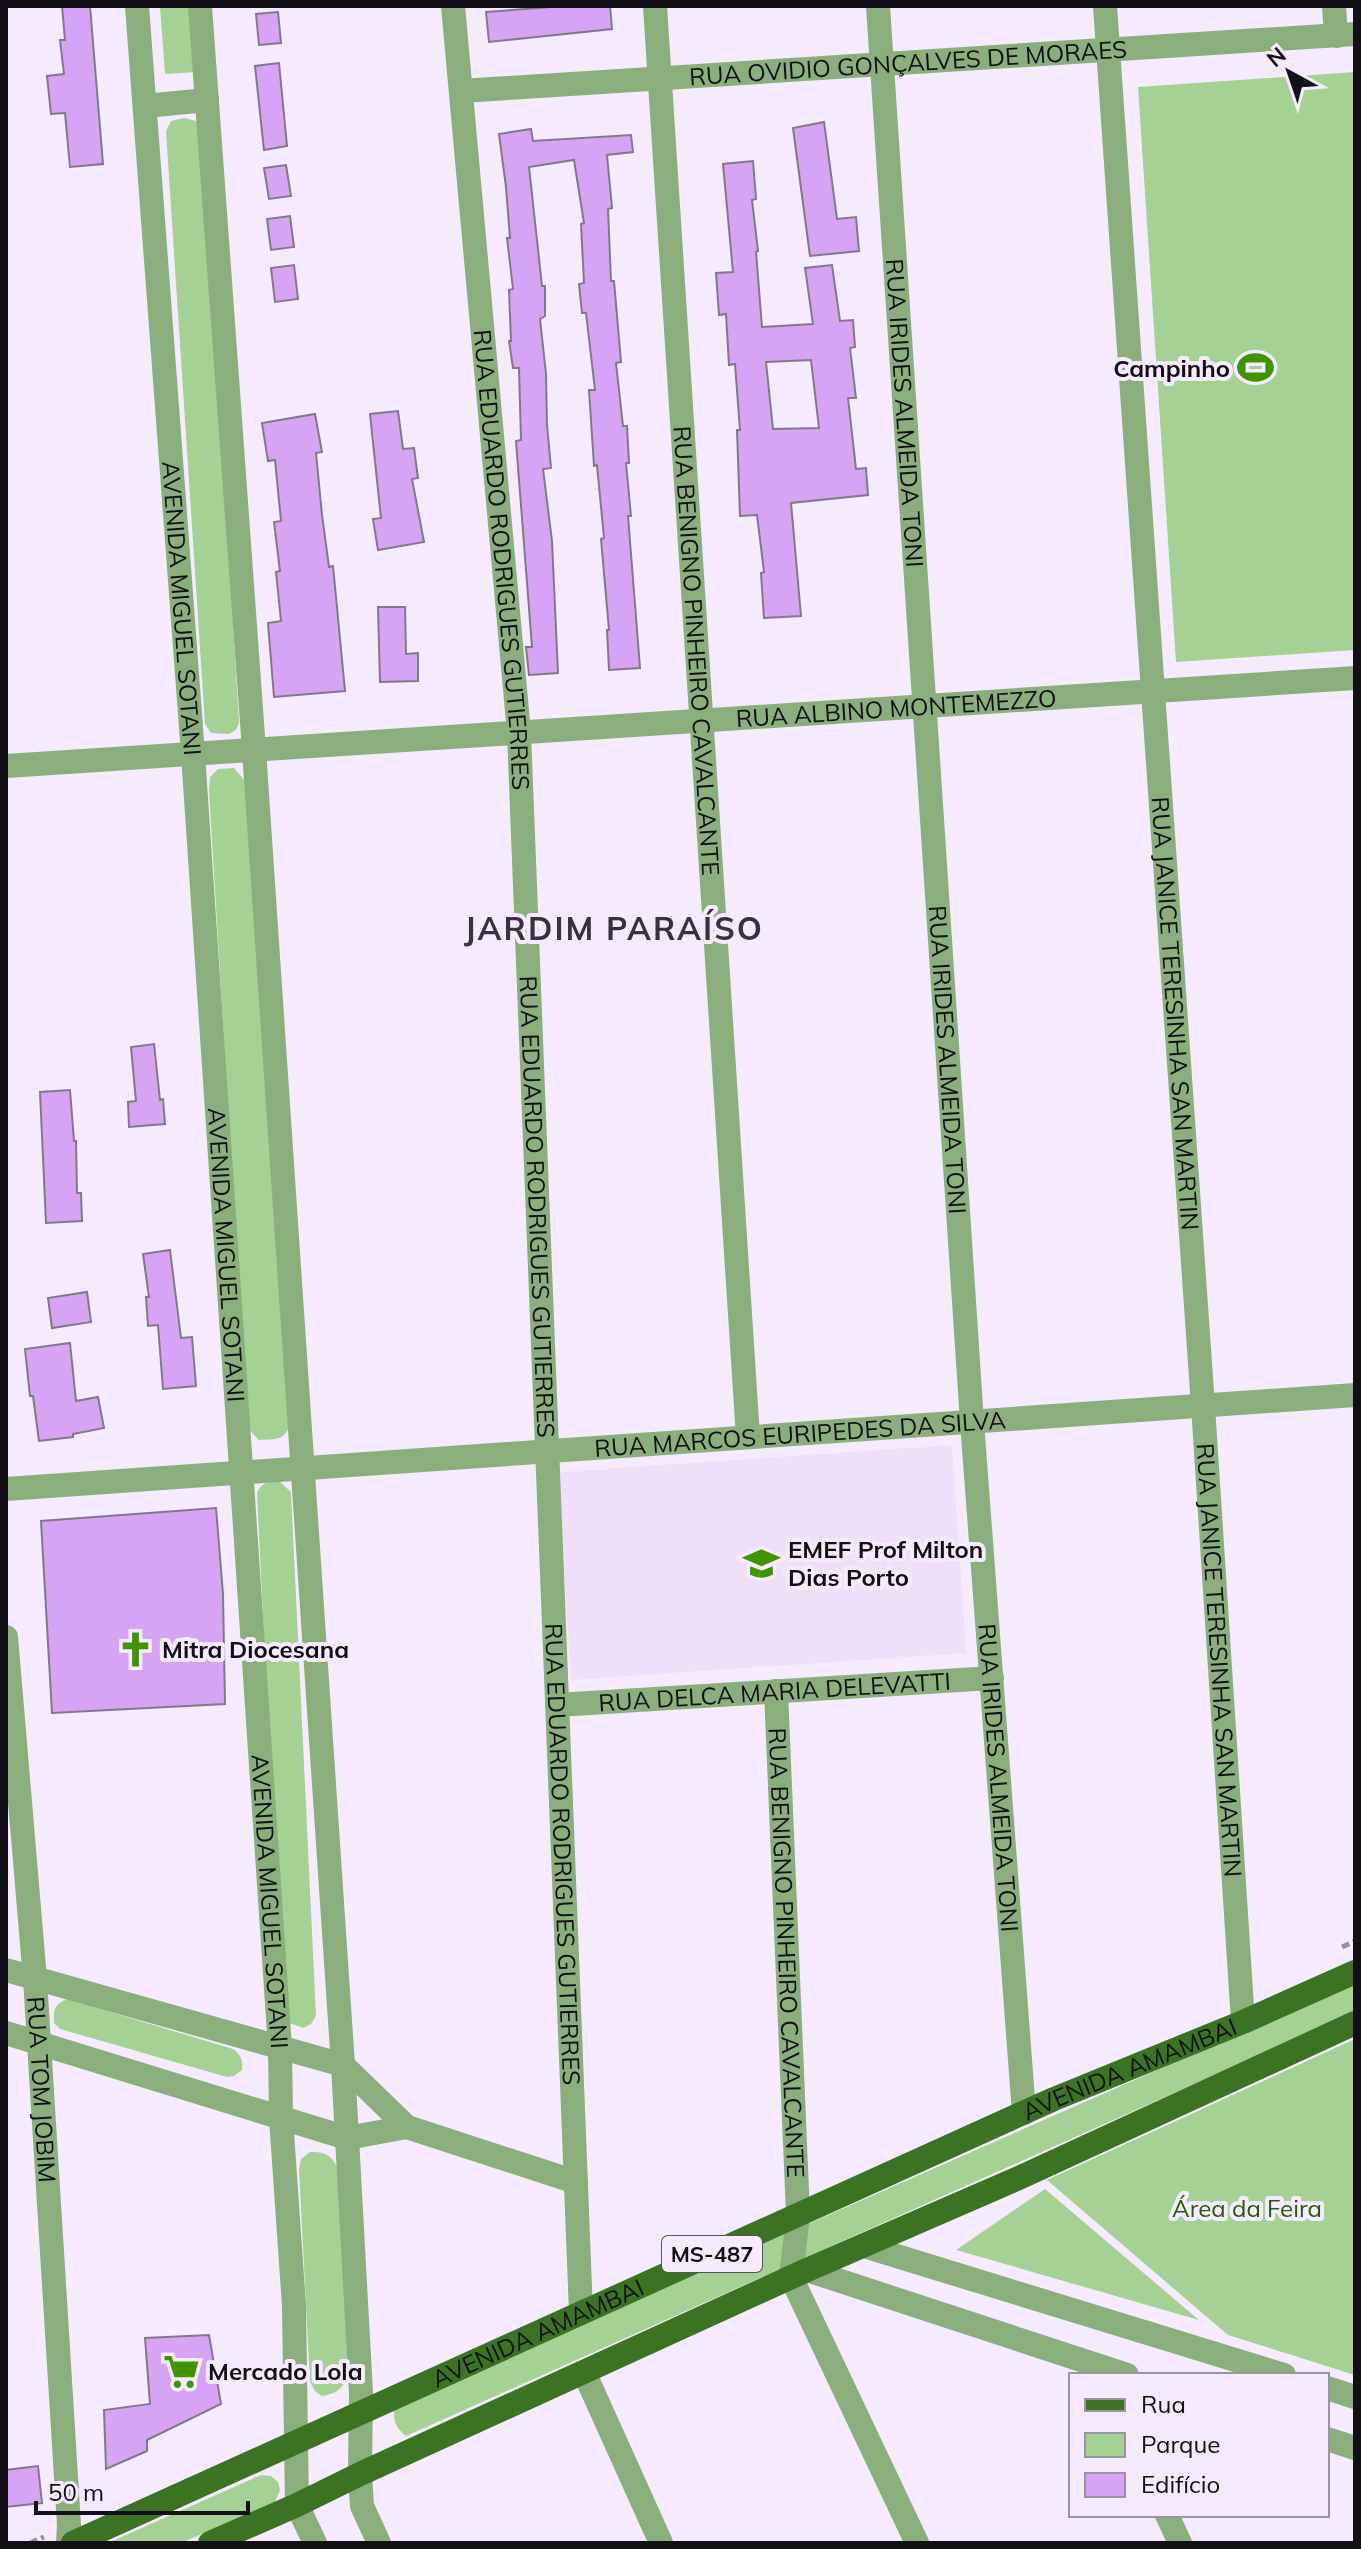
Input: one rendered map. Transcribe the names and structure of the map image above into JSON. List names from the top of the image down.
{
  "streets": {
    "main road": ["AVENIDA AMAMBAI", "MS-487"],
    "street": [
      "RUA OVIDIO GONÇALVES DE MORAES",
      "RUA IRIDES ALMEIDA TONI",
      "RUA EDUARDO RODRIGUES GUTIERRES",
      "AVENIDA MIGUEL SOTANI",
      "RUA BENIGNO PINHEIRO CAVALCANTE",
      "RUA ALBINO MONTEMEZZO",
      "RUA JANICE TERESINHA SAN MARTIN",
      "RUA MARCOS EURIPEDES DA SILVA",
      "RUA DELCA MARIA DELEVATTI",
      "RUA TOM JOBIM"
    ]
  },
  "crossings": [
    ["RUA OVIDIO GONÇALVES DE MORAES", "RUA IRIDES ALMEIDA TONI"],
    ["RUA OVIDIO GONÇALVES DE MORAES", "RUA EDUARDO RODRIGUES GUTIERRES"],
    ["RUA OVIDIO GONÇALVES DE MORAES", "RUA BENIGNO PINHEIRO CAVALCANTE"],
    ["RUA OVIDIO GONÇALVES DE MORAES", "RUA JANICE TERESINHA SAN MARTIN"],
    ["RUA IRIDES ALMEIDA TONI", "RUA ALBINO MONTEMEZZO"],
    ["RUA IRIDES ALMEIDA TONI", "RUA MARCOS EURIPEDES DA SILVA"],
    ["RUA IRIDES ALMEIDA TONI", "RUA DELCA MARIA DELEVATTI"],
    ["RUA IRIDES ALMEIDA TONI", "AVENIDA AMAMBAI"],
    ["RUA EDUARDO RODRIGUES GUTIERRES", "RUA ALBINO MONTEMEZZO"],
    ["RUA EDUARDO RODRIGUES GUTIERRES", "RUA MARCOS EURIPEDES DA SILVA"],
    ["RUA EDUARDO RODRIGUES GUTIERRES", "RUA DELCA MARIA DELEVATTI"],
    ["RUA EDUARDO RODRIGUES GUTIERRES", "AVENIDA AMAMBAI"],
    ["AVENIDA MIGUEL SOTANI", "RUA ALBINO MONTEMEZZO"],
    ["AVENIDA MIGUEL SOTANI", "RUA MARCOS EURIPEDES DA SILVA"],
    ["AVENIDA MIGUEL SOTANI", "AVENIDA AMAMBAI"],
    ["RUA BENIGNO PINHEIRO CAVALCANTE", "RUA ALBINO MONTEMEZZO"],
    ["RUA BENIGNO PINHEIRO CAVALCANTE", "RUA MARCOS EURIPEDES DA SILVA"],
    ["RUA BENIGNO PINHEIRO CAVALCANTE", "RUA DELCA MARIA DELEVATTI"],
    ["RUA BENIGNO PINHEIRO CAVALCANTE", "AVENIDA AMAMBAI"],
    ["RUA ALBINO MONTEMEZZO", "RUA JANICE TERESINHA SAN MARTIN"],
    ["RUA JANICE TERESINHA SAN MARTIN", "RUA MARCOS EURIPEDES DA SILVA"],
    ["RUA JANICE TERESINHA SAN MARTIN", "AVENIDA AMAMBAI"],
    ["AVENIDA AMAMBAI", "RUA TOM JOBIM"]
  ],
  "districts": ["JARDIM PARAÍSO"],
  "parks": ["Área da Feira"],
  "places": {
    "sports": ["Campinho"],
    "school or university": ["EMEF Prof Milton Dias Porto"],
    "church": ["Mitra Diocesana"],
    "supermarket": ["Mercado Lola"]
  },
  "legend": ["Rua", "Parque", "Edifício"],
  "scale_bar": "50 m",
  "north": "top left"
}
